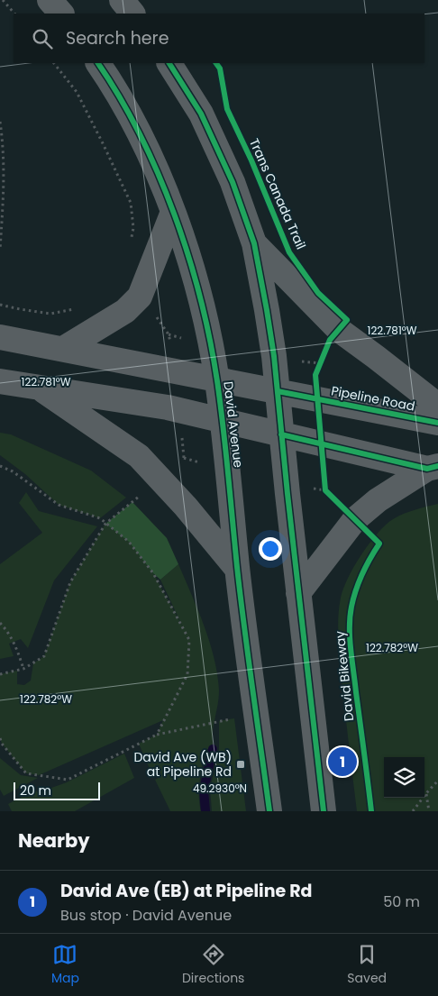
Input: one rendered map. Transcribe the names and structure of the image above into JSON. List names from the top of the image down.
{
  "streets": {
    "main road": ["Pipeline Road", "David Avenue"],
    "cycle path": ["Trans Canada Trail"]
  },
  "crossings": [
    ["Pipeline Road", "David Avenue"]
  ],
  "places": {
    "transit": ["David Ave (WB) at Pipeline Rd"]
  },
  "scale_bar": "20 m",
  "page": {
    "search": "Search here",
    "pins": "1",
    "scale": "20 m",
    "heading": "Nearby",
    "list": [
      {
        "mark": "1",
        "name": "David Ave (EB) at Pipeline Rd",
        "note": "Bus stop · David Avenue",
        "value": "50 m"
      }
    ],
    "nav": ["Map", "Directions", "Saved"]
  },
  "coordinates": ["122.781°W", "122.782°W", "49.2930°N"]
}
